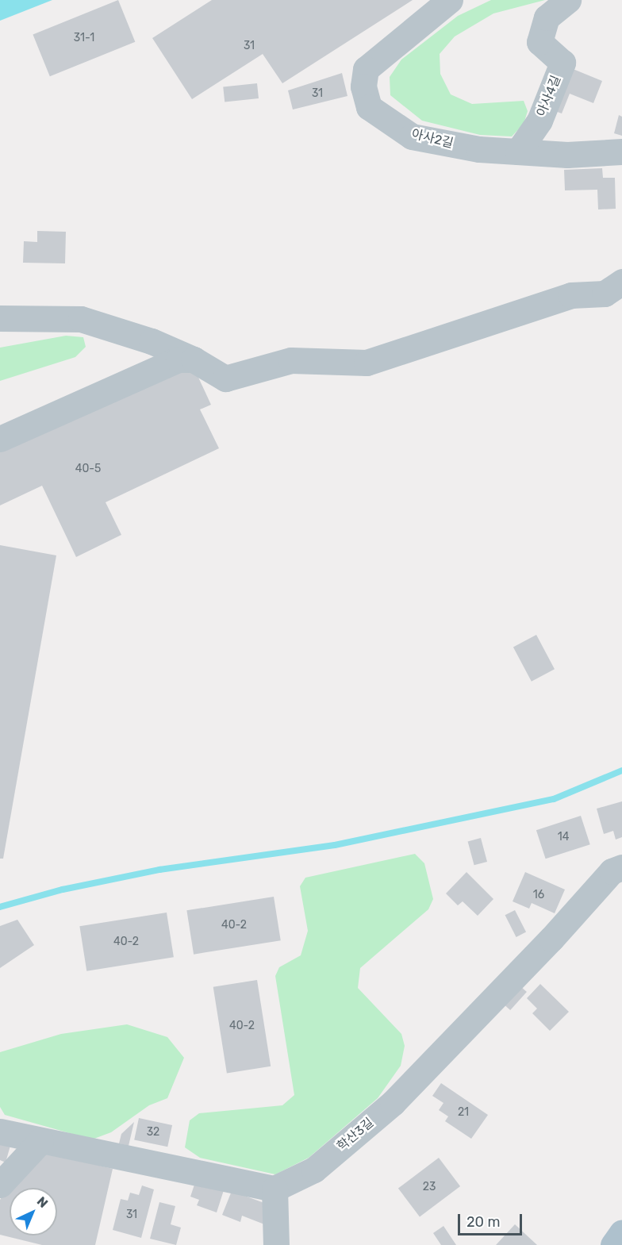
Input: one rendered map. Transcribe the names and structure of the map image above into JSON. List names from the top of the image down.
{
  "streets": {
    "street": ["아사4길", "아사2길", "학산3길"]
  },
  "crossings": [
    ["아사4길", "아사2길"]
  ],
  "house_numbers": [
    "31-1",
    "31",
    "31",
    "40-5",
    "14",
    "16",
    "40-2",
    "40-2",
    "40-2",
    "21",
    "32",
    "23",
    "31"
  ],
  "scale_bar": "20 m",
  "north": "top right"
}
